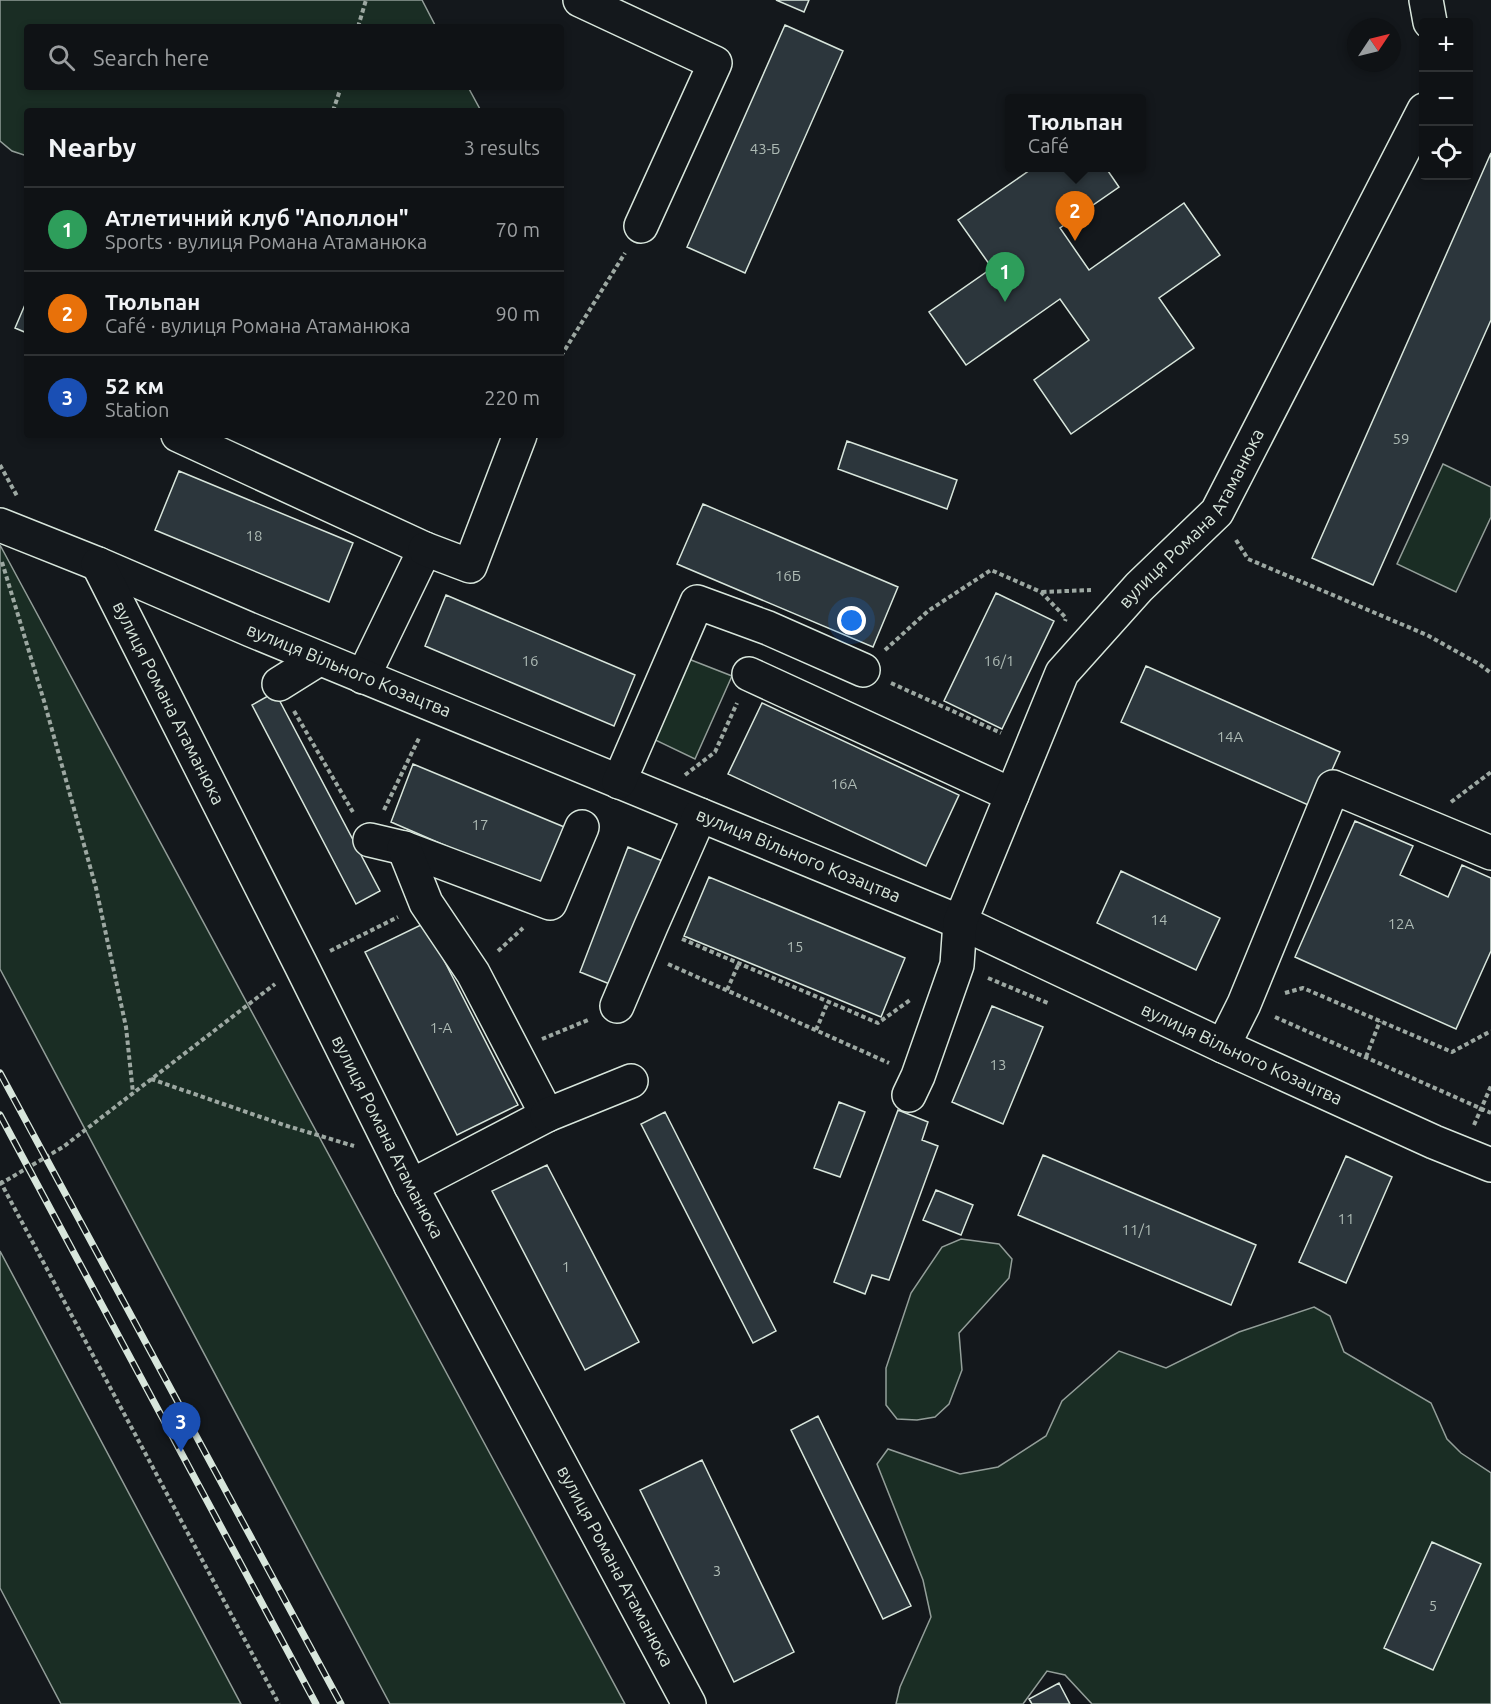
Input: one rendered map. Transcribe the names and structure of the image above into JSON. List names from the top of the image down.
{
  "streets": {
    "street": ["вулиця Романа Атаманюка", "вулиця Вільного Козацтва"]
  },
  "crossings": [
    ["вулиця Романа Атаманюка", "вулиця Вільного Козацтва"]
  ],
  "house_numbers": [
    "43-Б",
    "59",
    "18",
    "16Б",
    "16",
    "16/1",
    "14А",
    "16А",
    "17",
    "14",
    "12А",
    "15",
    "1-А",
    "13",
    "11",
    "11/1",
    "1",
    "3",
    "5"
  ],
  "north": "top right",
  "page": {
    "map_buttons": ["+", "−"],
    "search": "Search here",
    "popup": ["Тюльпан", "Café"],
    "heading": ["Nearby", "3 results"],
    "list": [
      {
        "mark": "1",
        "name": "Атлетичний клуб \"Аполлон\"",
        "note": "Sports · вулиця Романа Атаманюка",
        "value": "70 m"
      },
      {
        "mark": "2",
        "name": "Тюльпан",
        "note": "Café · вулиця Романа Атаманюка",
        "value": "90 m"
      },
      {
        "mark": "3",
        "name": "52 км",
        "note": "Station",
        "value": "220 m"
      }
    ],
    "pins": ["2", "1", "3"]
  }
}
